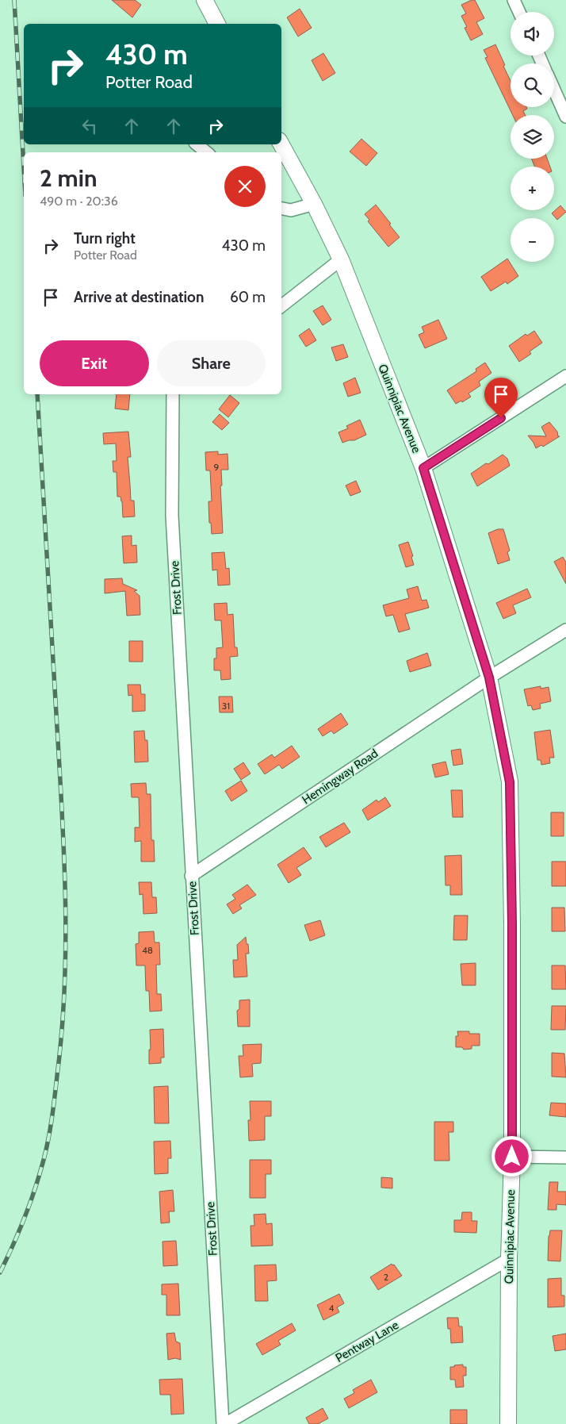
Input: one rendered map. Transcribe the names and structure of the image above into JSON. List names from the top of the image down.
{
  "streets": {
    "main road": ["Quinnipiac Avenue"],
    "street": ["Frost Drive", "Hemingway Road", "Pentway Lane"]
  },
  "crossings": [
    ["Quinnipiac Avenue", "Hemingway Road"],
    ["Quinnipiac Avenue", "Pentway Lane"],
    ["Frost Drive", "Hemingway Road"],
    ["Frost Drive", "Pentway Lane"]
  ],
  "house_numbers": [
    "9",
    "31",
    "48",
    "2",
    "4"
  ],
  "page": {
    "map_buttons": ["+", "−"],
    "turn": ["430 m", "Potter Road"],
    "heading": ["2 min", "490 m · 20:36"],
    "list": [
      {
        "name": "Turn right",
        "note": "Potter Road",
        "value": "430 m"
      },
      {
        "name": "Arrive at destination",
        "value": "60 m"
      }
    ],
    "buttons": ["Exit", "Share"]
  }
}
